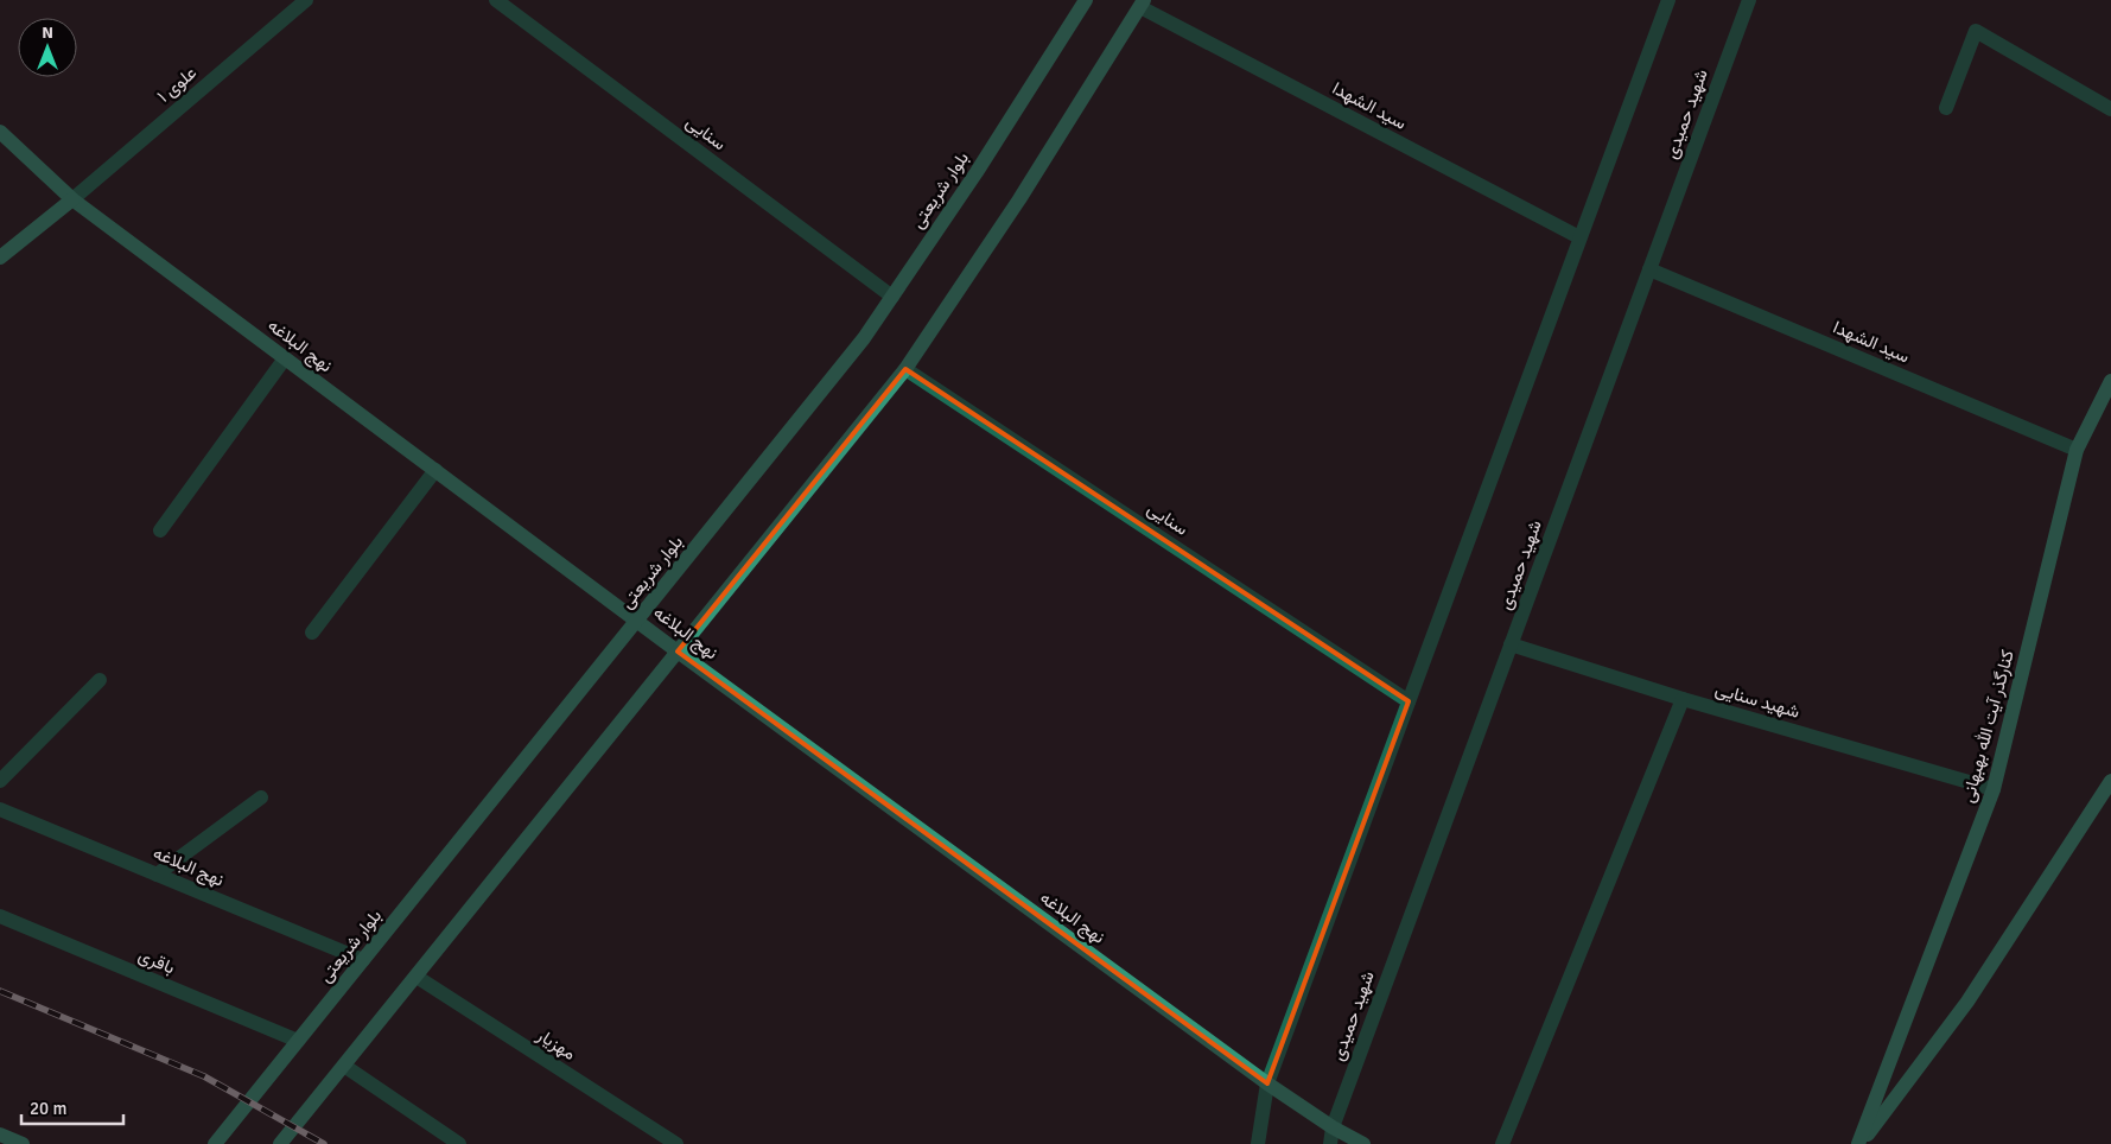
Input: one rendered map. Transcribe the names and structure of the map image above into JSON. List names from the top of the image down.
{
  "streets": {
    "main road": ["بلوار شریعتی", "نهج البلاغه", "کنارگذر آیت الله بهبهانی"],
    "street": [
      "علوی ۱",
      "سید الشهدا",
      "شهید حمیدی",
      "سنایی",
      "شهید سنایی",
      "باقری",
      "مهزیار"
    ]
  },
  "crossings": [
    ["علوی ۱", "نهج البلاغه"],
    ["سید الشهدا", "شهید حمیدی"],
    ["سید الشهدا", "کنارگذر آیت الله بهبهانی"],
    ["شهید حمیدی", "نهج البلاغه"],
    ["شهید حمیدی", "شهید سنایی"],
    ["سنایی", "بلوار شریعتی"],
    ["بلوار شریعتی", "نهج البلاغه"],
    ["بلوار شریعتی", "باقری"],
    ["شهید سنایی", "کنارگذر آیت الله بهبهانی"]
  ],
  "scale_bar": "20 m",
  "north": "top"
}
